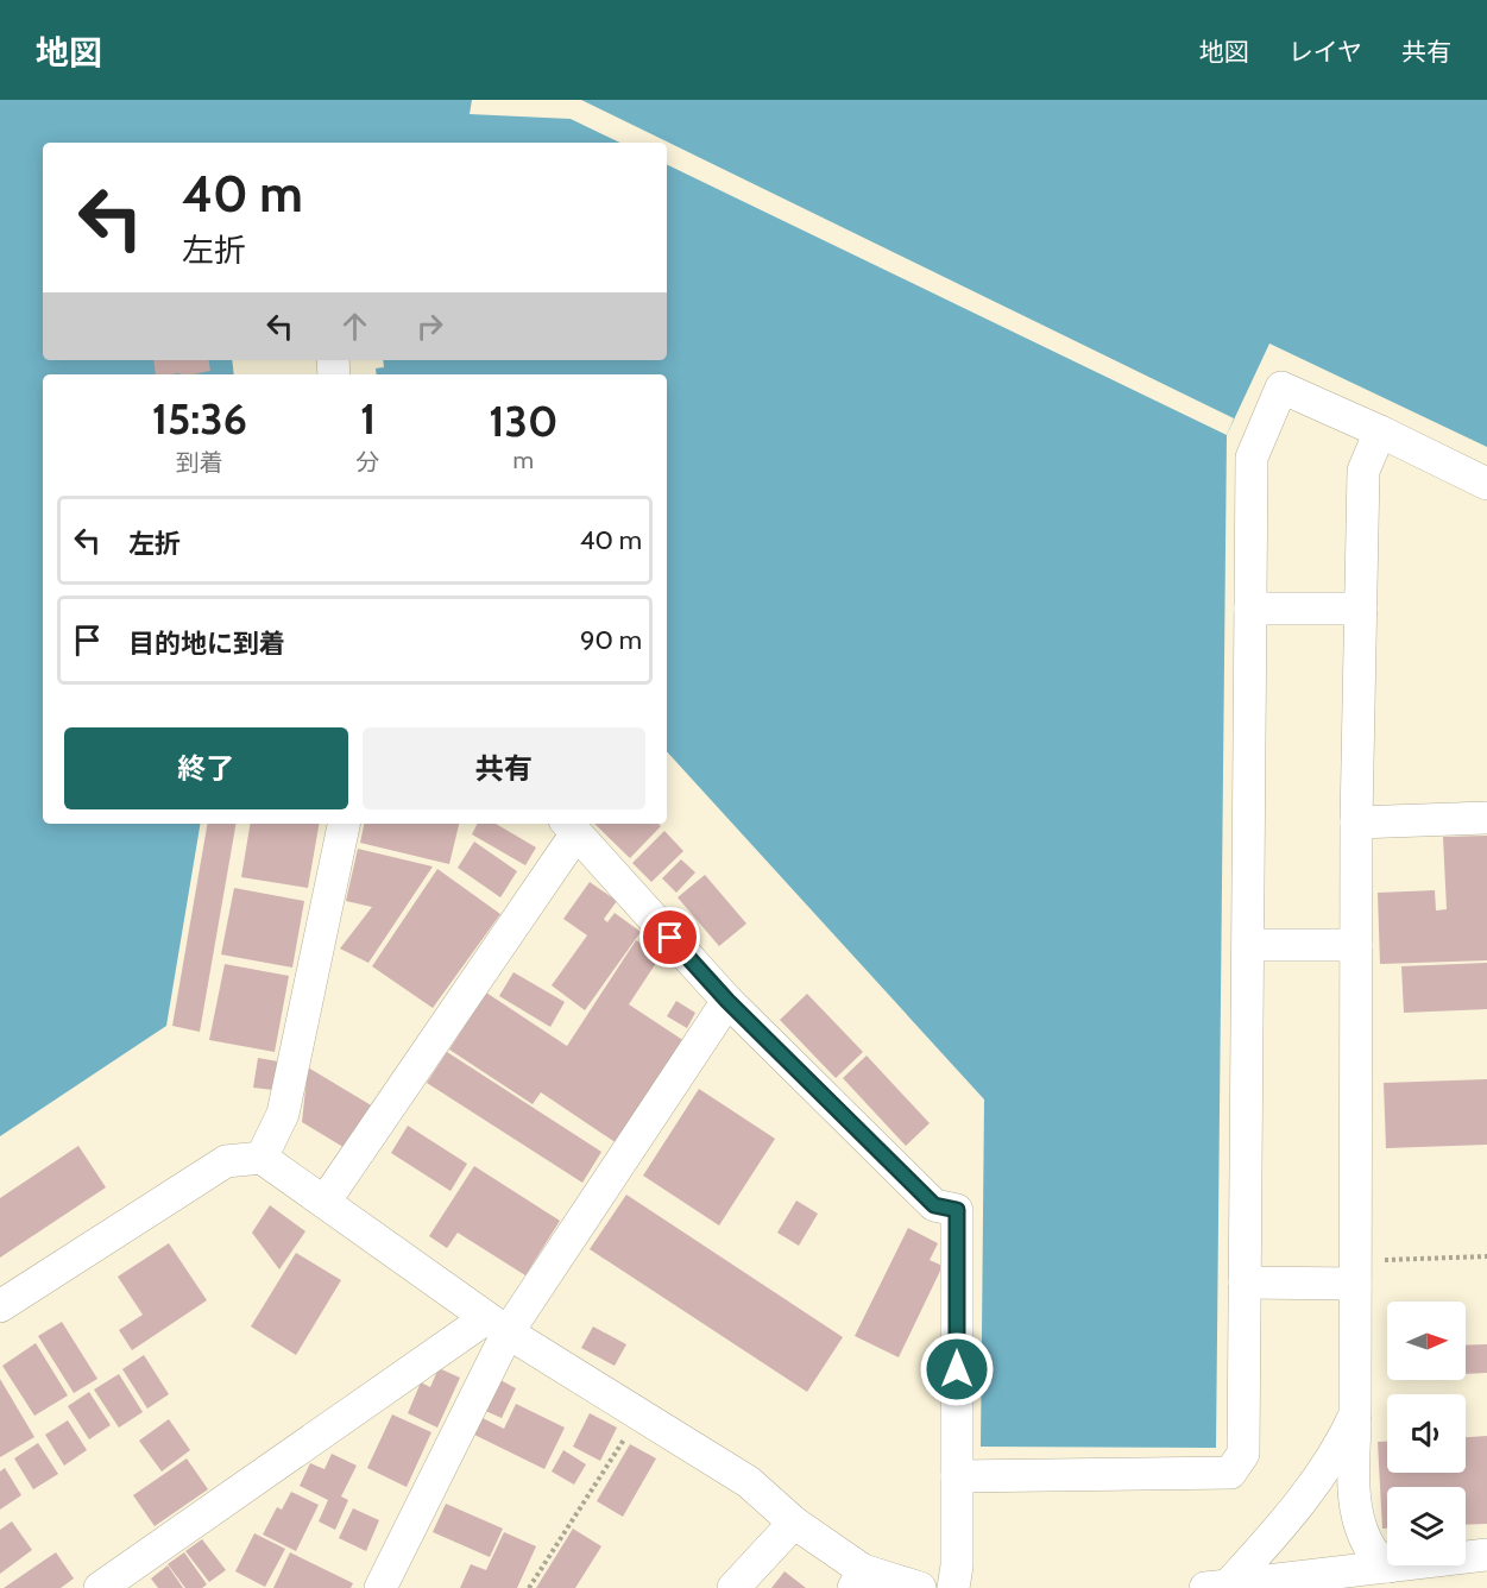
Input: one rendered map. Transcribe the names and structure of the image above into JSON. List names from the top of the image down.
{
  "north": "right",
  "page": {
    "header": "地図",
    "nav": ["地図", "レイヤ", "共有"],
    "turn": ["40 m", "左折"],
    "eta": [
      "15:36",
      "到着",
      "1",
      "分",
      "130",
      "m"
    ],
    "list": [
      {
        "name": "左折",
        "value": "40 m"
      },
      {
        "name": "目的地に到着",
        "value": "90 m"
      }
    ],
    "buttons": ["終了", "共有"]
  }
}
